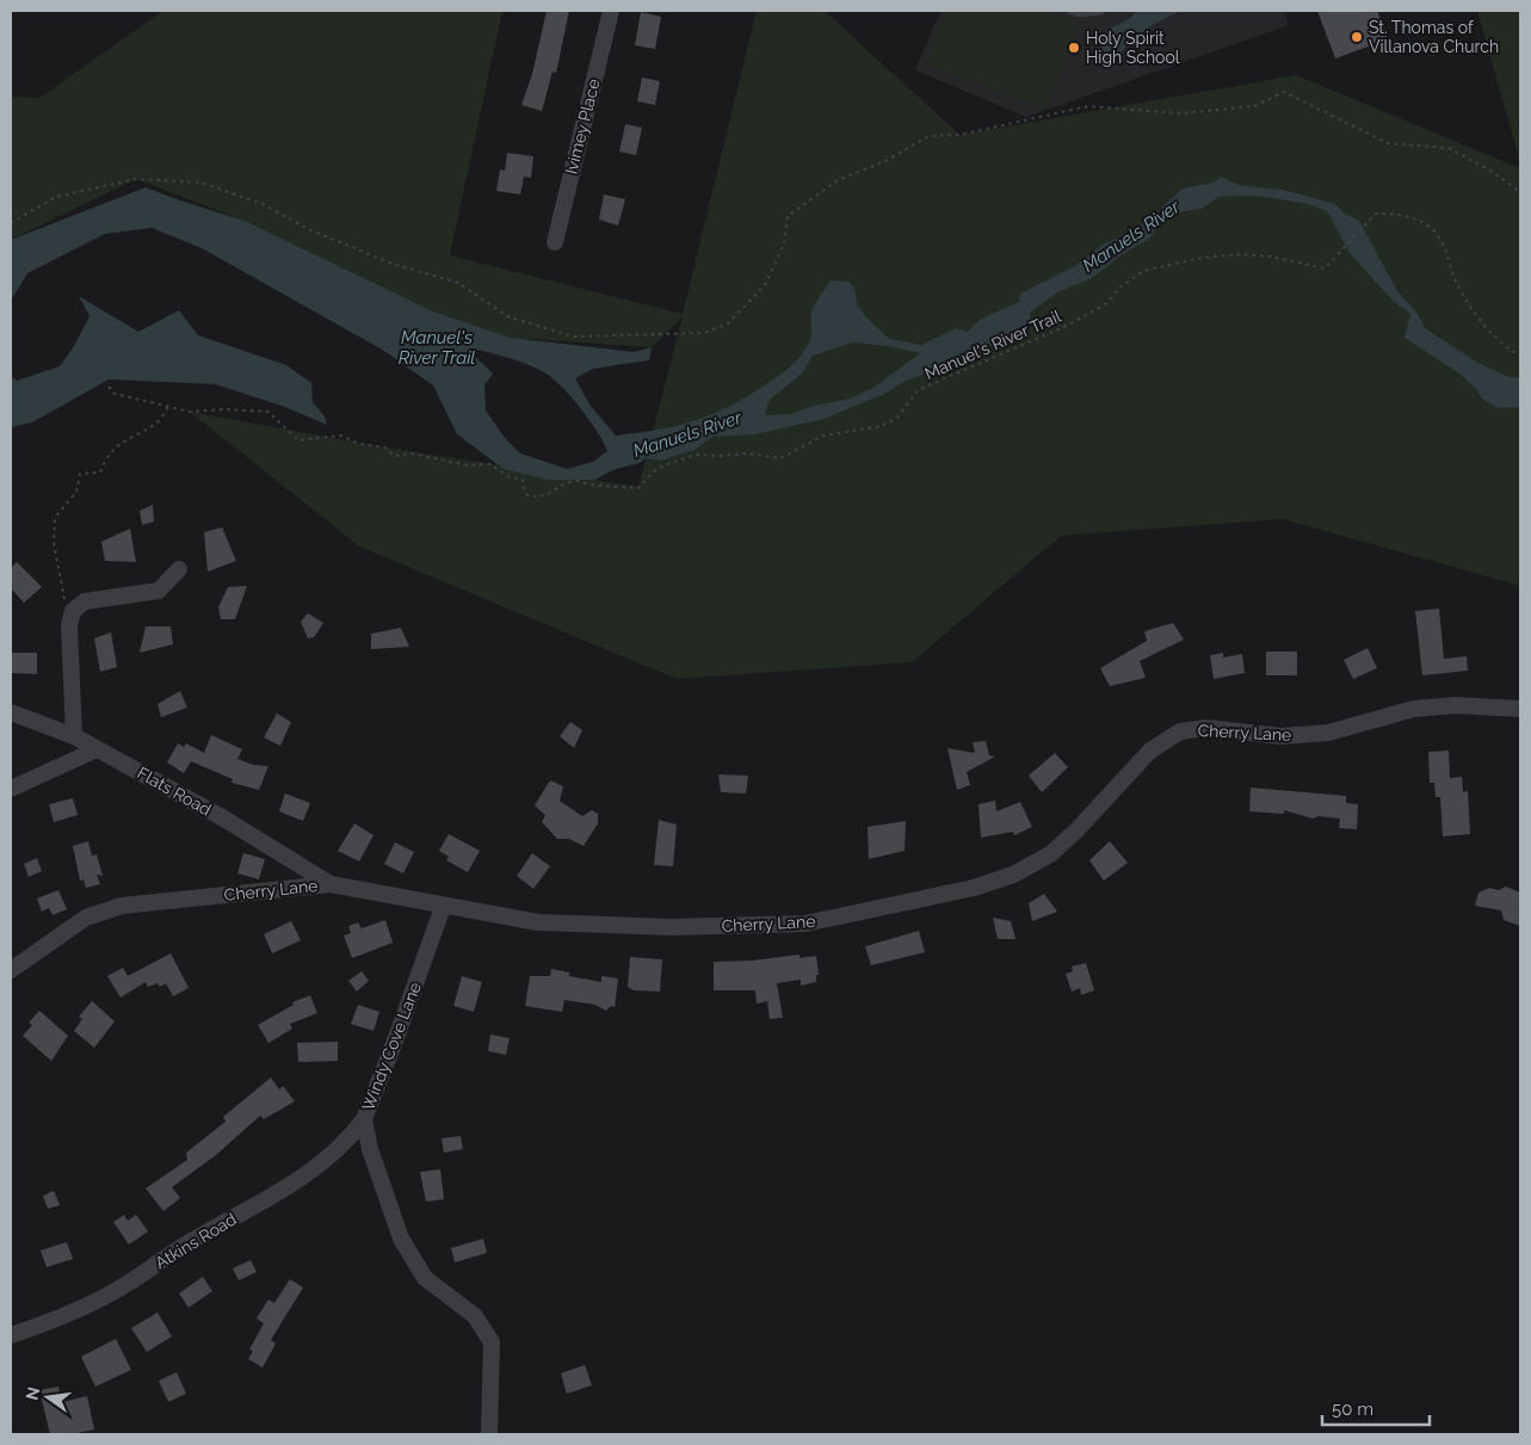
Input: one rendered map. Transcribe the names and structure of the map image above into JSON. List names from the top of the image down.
{
  "streets": {
    "street": [
      "Ivimey Place",
      "Cherry Lane",
      "Flats Road",
      "Windy Cove Lane",
      "Atkins Road"
    ],
    "path": ["Manuel's River Trail"]
  },
  "crossings": [
    ["Cherry Lane", "Flats Road"],
    ["Cherry Lane", "Windy Cove Lane"],
    ["Windy Cove Lane", "Atkins Road"]
  ],
  "water": ["Manuels River", "Manuel's River Trail"],
  "places": ["St. Thomas of Villanova Church", "Holy Spirit High School"],
  "scale_bar": "50 m",
  "north": "left"
}
